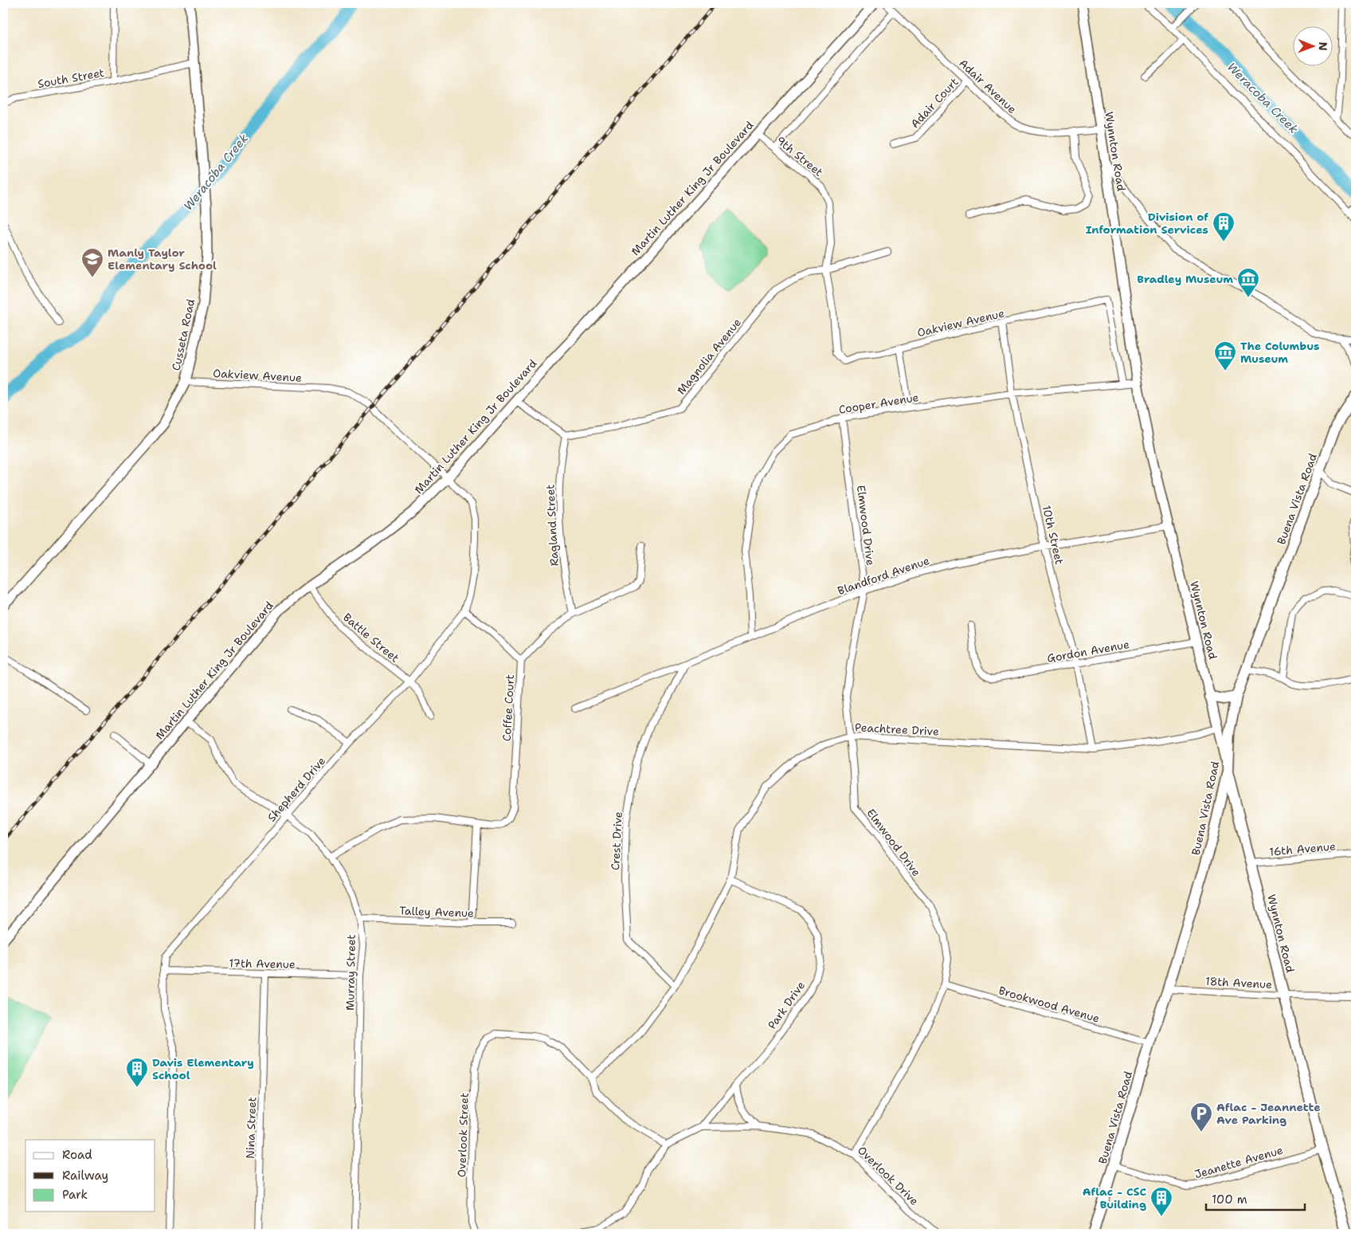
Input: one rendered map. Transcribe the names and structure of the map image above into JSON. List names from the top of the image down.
{
  "streets": {
    "main road": [
      "Wynnton Road",
      "Martin Luther King Jr Boulevard",
      "Cusseta Road",
      "Buena Vista Road"
    ],
    "street": [
      "South Street",
      "Adair Avenue",
      "Adair Court",
      "9th Street",
      "Oakview Avenue",
      "Magnolia Avenue",
      "Cooper Avenue",
      "Ragland Street",
      "Elmwood Drive",
      "10th Street",
      "Blandford Avenue",
      "Battle Street",
      "Gordon Avenue",
      "Coffee Court",
      "Peachtree Drive",
      "Shepherd Drive",
      "Crest Drive",
      "16th Avenue",
      "Talley Avenue",
      "17th Avenue",
      "Murray Street",
      "18th Avenue",
      "Brookwood Avenue",
      "Park Drive",
      "Nina Street",
      "Overlook Street",
      "Jeanette Avenue",
      "Overlook Drive"
    ]
  },
  "crossings": [
    ["Adair Avenue", "Adair Court"],
    ["Adair Avenue", "Wynnton Road"],
    ["Wynnton Road", "Cooper Avenue"],
    ["Wynnton Road", "Buena Vista Road"],
    ["Wynnton Road", "Blandford Avenue"],
    ["Wynnton Road", "Gordon Avenue"],
    ["Wynnton Road", "Peachtree Drive"],
    ["Wynnton Road", "16th Avenue"],
    ["Wynnton Road", "18th Avenue"],
    ["Wynnton Road", "Jeanette Avenue"],
    ["9th Street", "Martin Luther King Jr Boulevard"],
    ["9th Street", "Oakview Avenue"],
    ["9th Street", "Magnolia Avenue"],
    ["Martin Luther King Jr Boulevard", "Battle Street"],
    ["Martin Luther King Jr Boulevard", "Shepherd Drive"],
    ["Martin Luther King Jr Boulevard", "Murray Street"],
    ["Oakview Avenue", "Cusseta Road"],
    ["Oakview Avenue", "Cooper Avenue"],
    ["Oakview Avenue", "10th Street"],
    ["Oakview Avenue", "Shepherd Drive"],
    ["Magnolia Avenue", "Ragland Street"],
    ["Cooper Avenue", "Elmwood Drive"],
    ["Cooper Avenue", "10th Street"],
    ["Cooper Avenue", "Blandford Avenue"],
    ["Buena Vista Road", "18th Avenue"],
    ["Buena Vista Road", "Brookwood Avenue"],
    ["Buena Vista Road", "Jeanette Avenue"],
    ["Elmwood Drive", "Blandford Avenue"],
    ["Elmwood Drive", "Peachtree Drive"],
    ["Elmwood Drive", "Brookwood Avenue"],
    ["Elmwood Drive", "Overlook Drive"],
    ["10th Street", "Blandford Avenue"],
    ["10th Street", "Gordon Avenue"],
    ["10th Street", "Peachtree Drive"],
    ["Blandford Avenue", "Crest Drive"],
    ["Battle Street", "Shepherd Drive"],
    ["Coffee Court", "Shepherd Drive"],
    ["Peachtree Drive", "Crest Drive"],
    ["Peachtree Drive", "Park Drive"],
    ["Peachtree Drive", "Overlook Street"],
    ["Shepherd Drive", "17th Avenue"],
    ["Shepherd Drive", "Murray Street"],
    ["Talley Avenue", "Murray Street"],
    ["17th Avenue", "Murray Street"],
    ["17th Avenue", "Nina Street"],
    ["Park Drive", "Overlook Drive"]
  ],
  "water": ["Weracoba Creek"],
  "places": {
    "building": ["Division of Information Services", "Davis Elementary School", "Aflac - CSC Building"],
    "school or university": ["Manly Taylor Elementary School"],
    "museum": ["Bradley Museum", "The Columbus Museum"],
    "parking": ["Aflac - Jeannette Ave Parking"]
  },
  "legend": ["Road", "Railway", "Park"],
  "scale_bar": "100 m",
  "north": "right"
}
